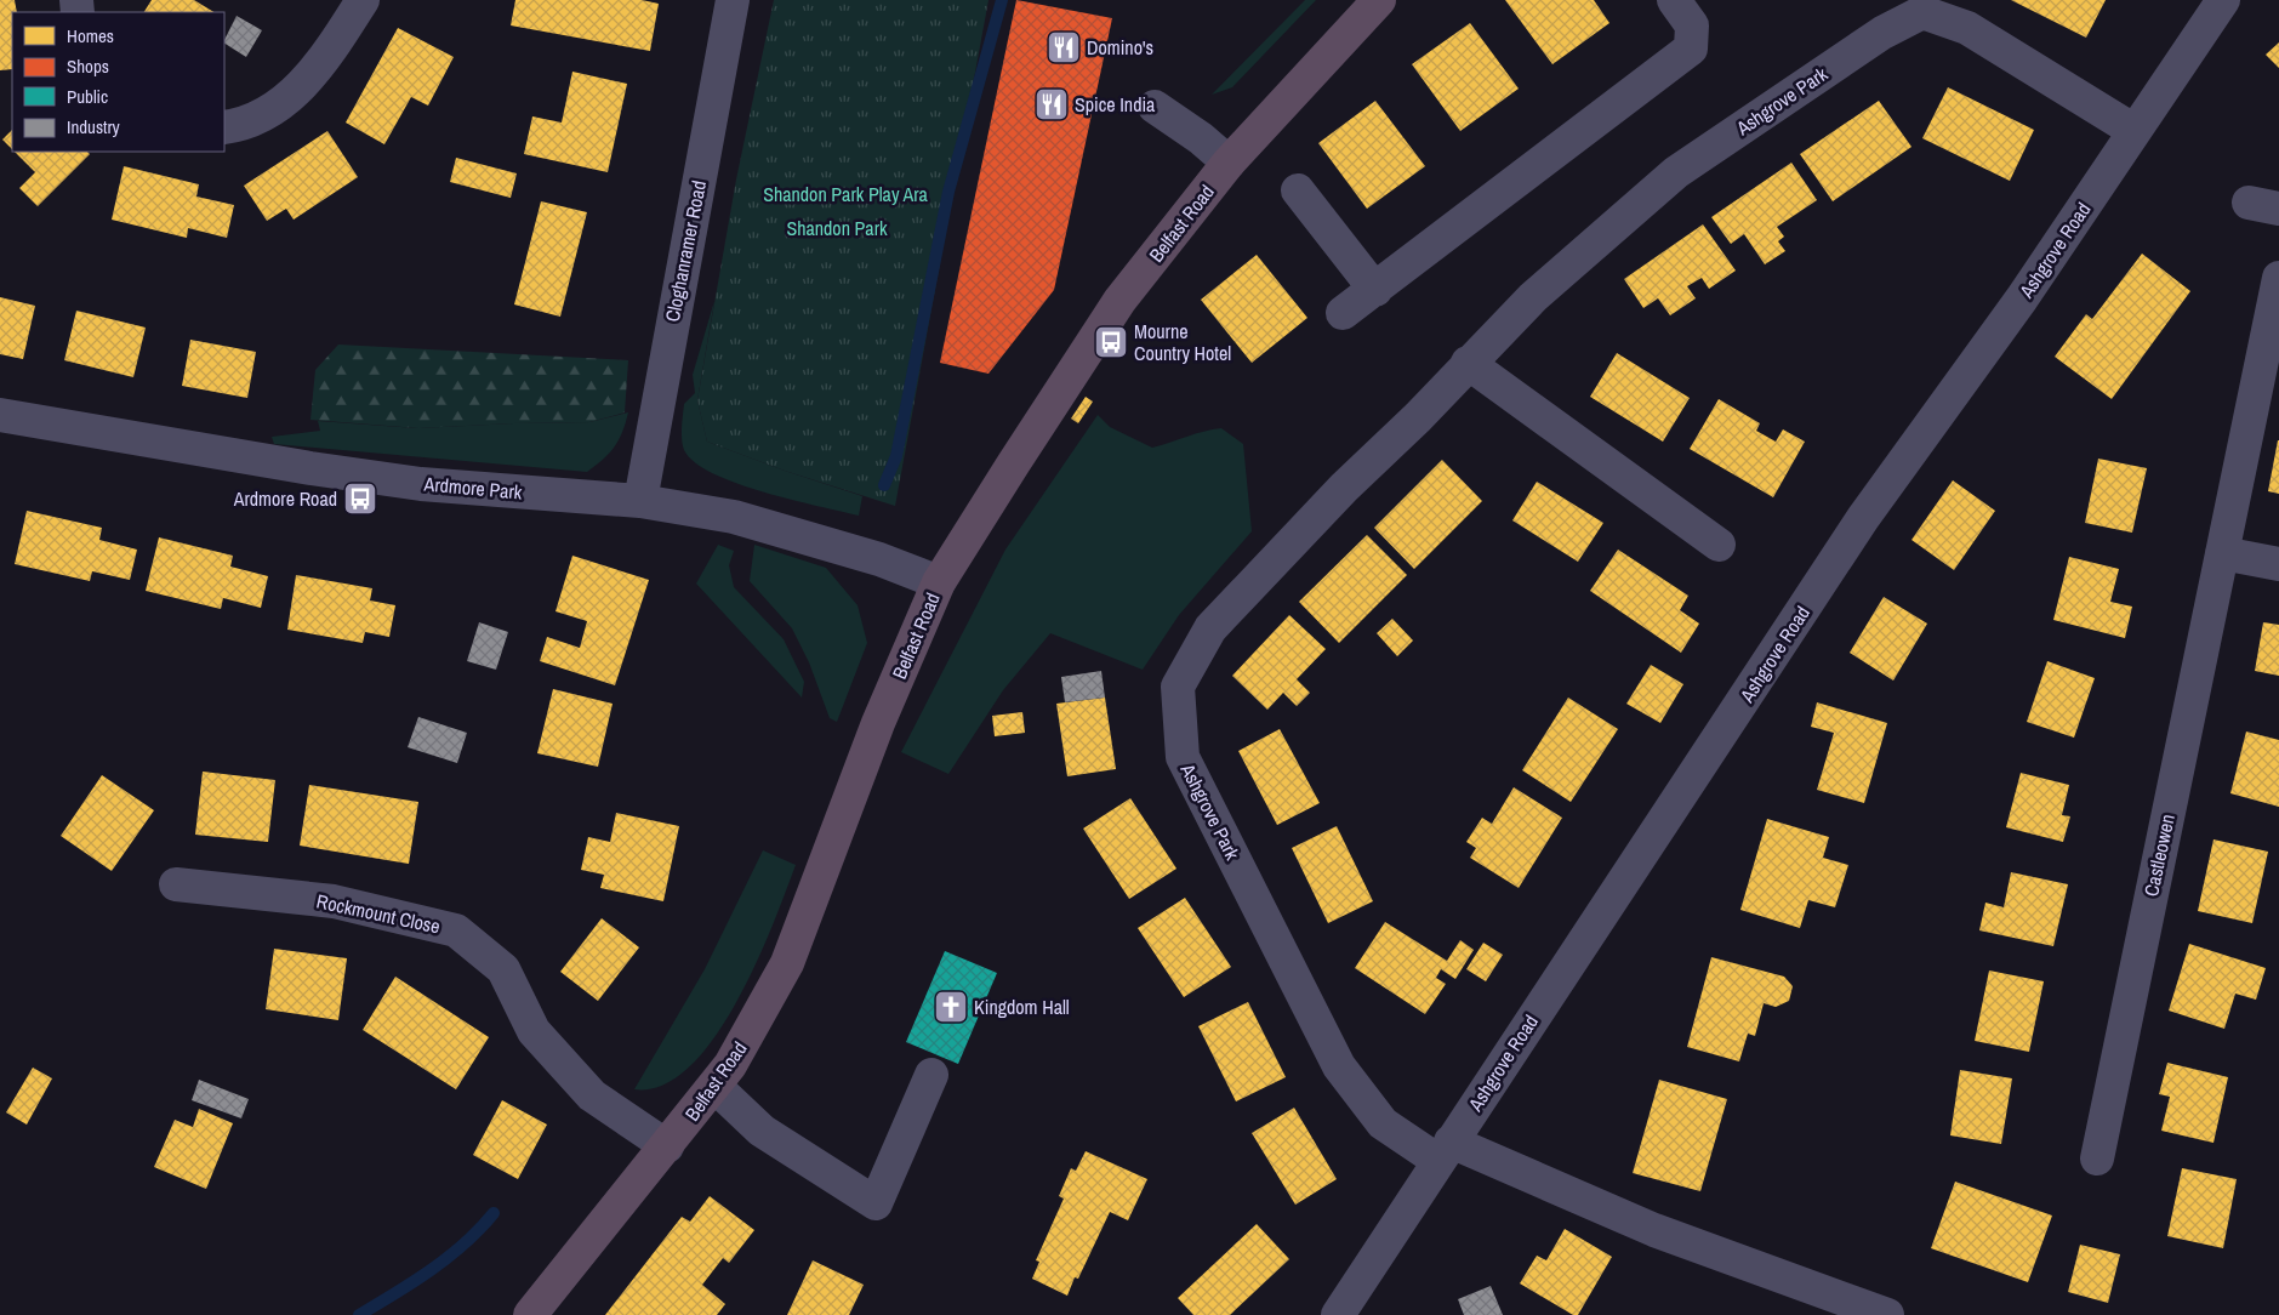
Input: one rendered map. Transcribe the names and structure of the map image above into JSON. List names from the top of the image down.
{
  "streets": {
    "highway": ["Belfast Road"],
    "street": [
      "Ashgrove Park",
      "Ashgrove Road",
      "Cloghanramer Road",
      "Ardmore Park",
      "Castleowen",
      "Rockmount Close"
    ]
  },
  "crossings": [
    ["Ashgrove Park", "Ashgrove Road"],
    ["Belfast Road", "Ardmore Park"],
    ["Belfast Road", "Rockmount Close"],
    ["Cloghanramer Road", "Ardmore Park"]
  ],
  "parks": ["Shandon Park Play Ara", "Shandon Park"],
  "places": {
    "restaurant": ["Domino's", "Spice India"],
    "bus stop": ["Mourne Country Hotel", "Ardmore Road"],
    "church": ["Kingdom Hall"]
  },
  "legend": [
    "Homes",
    "Shops",
    "Public",
    "Industry"
  ]
}
